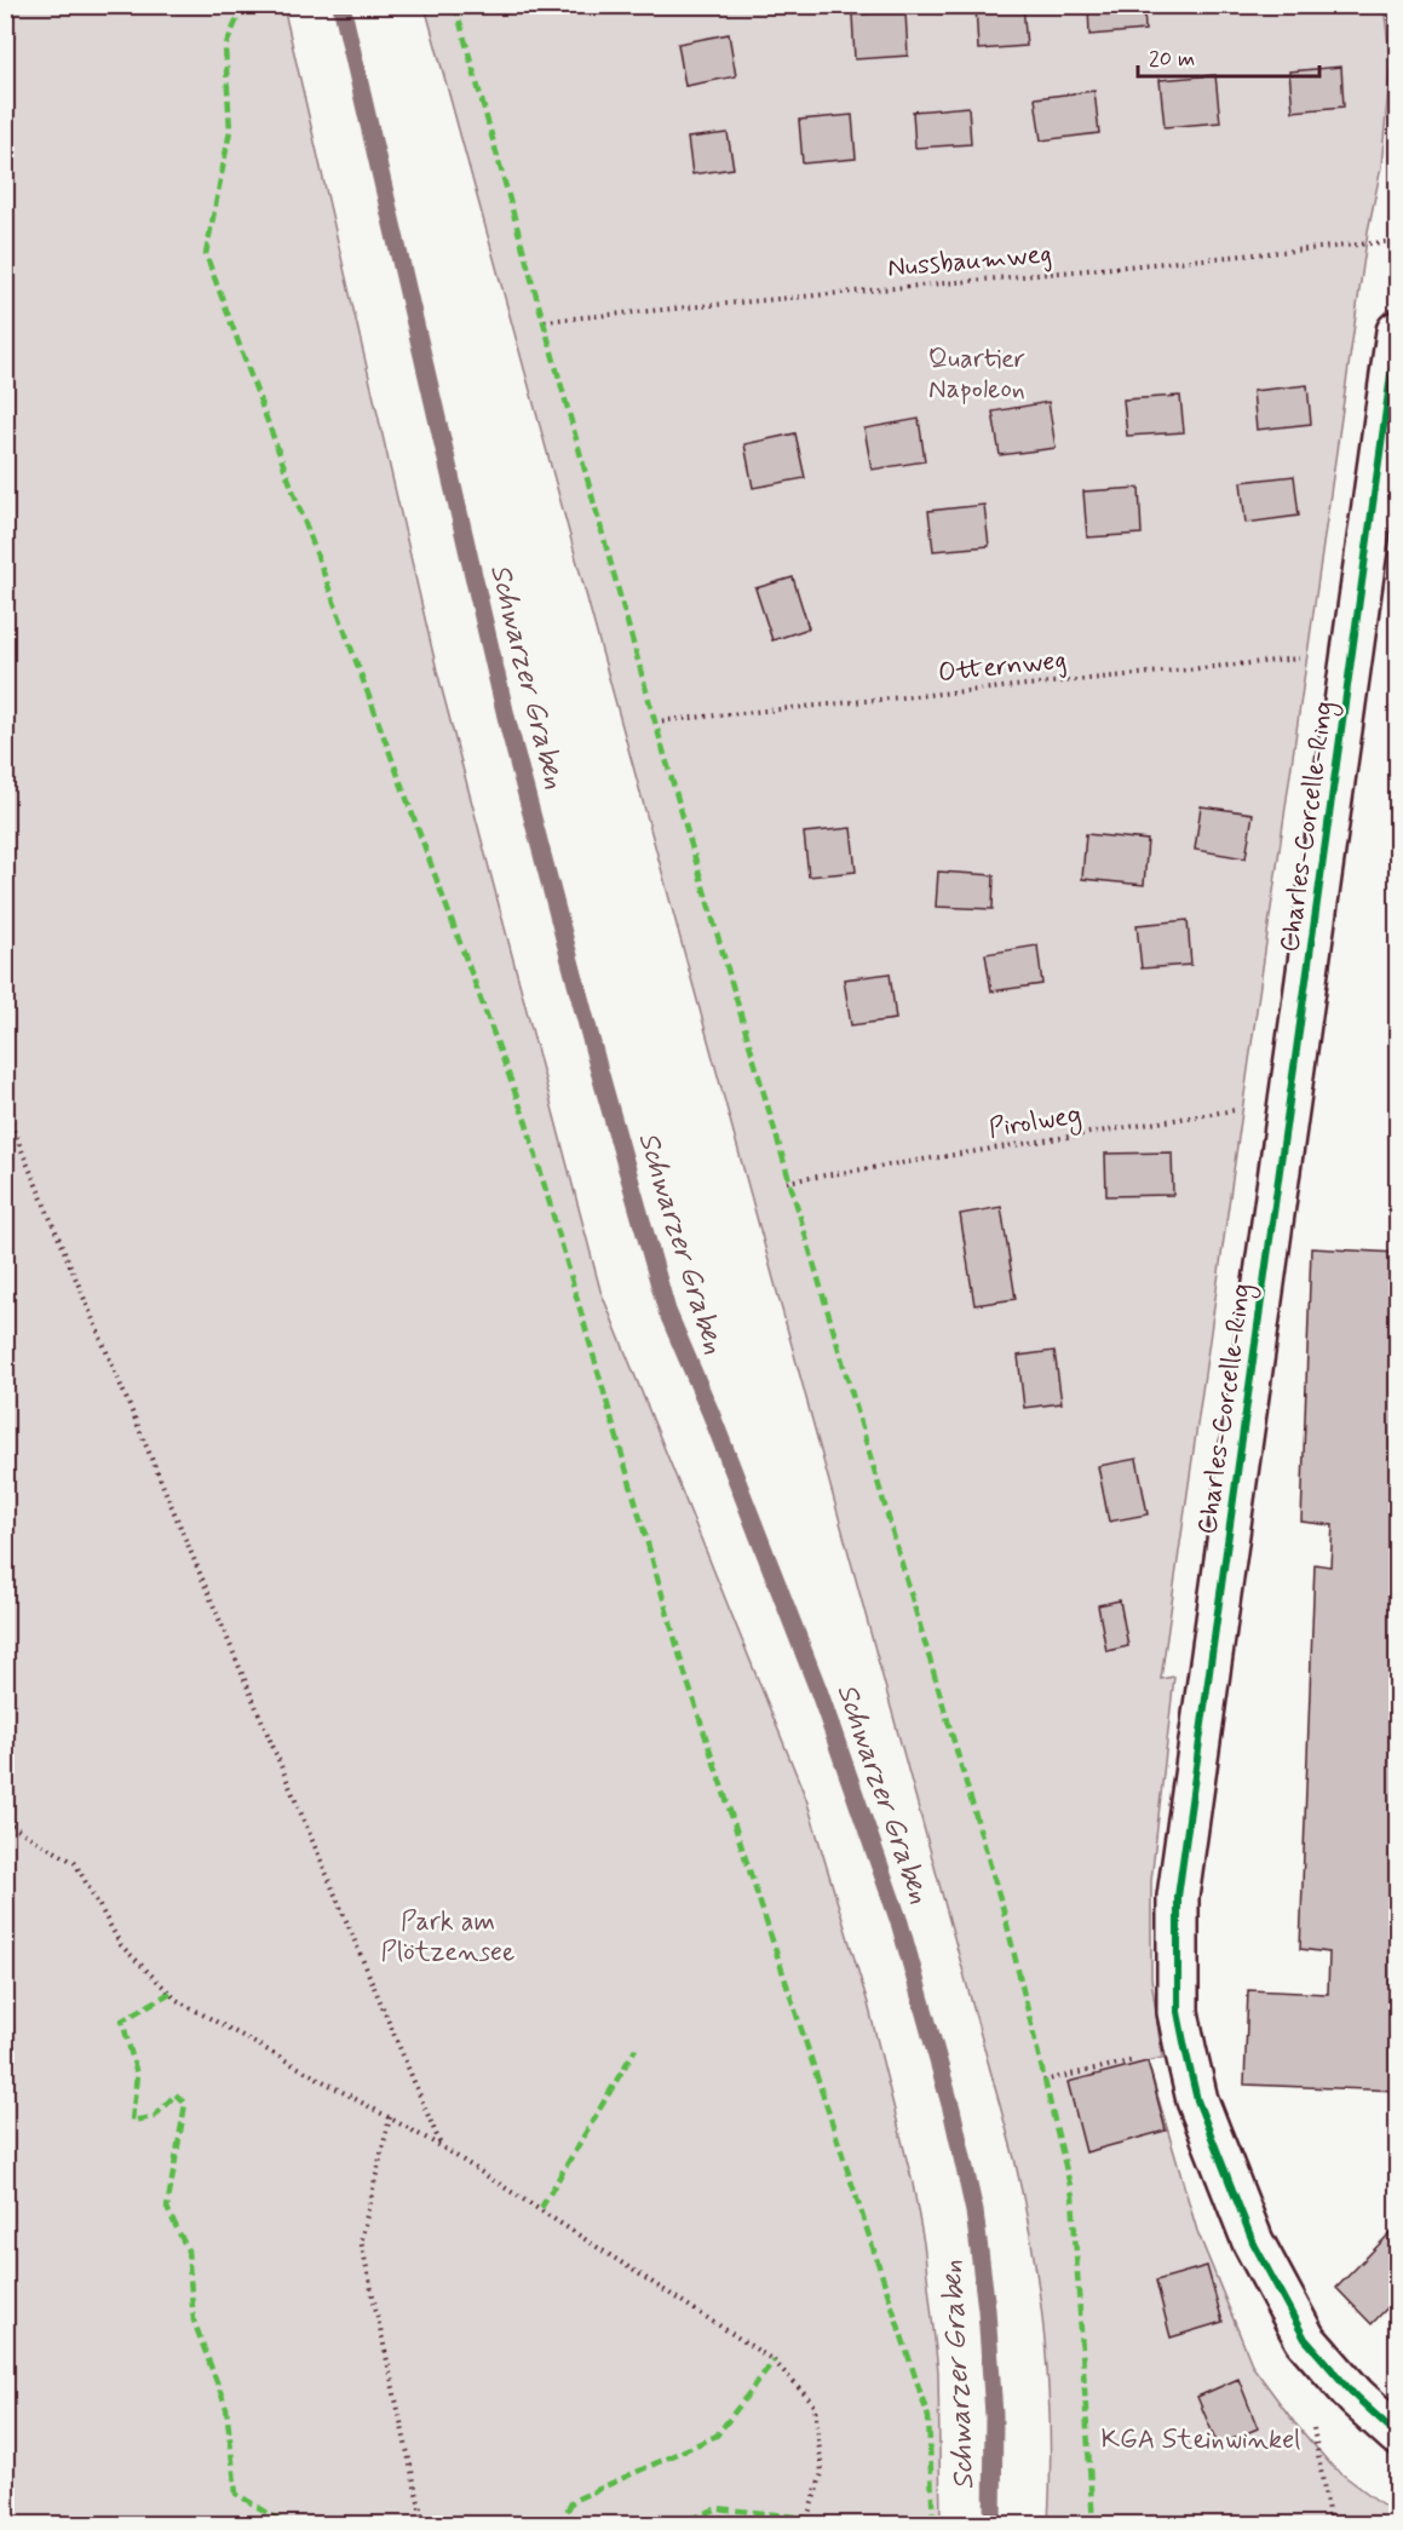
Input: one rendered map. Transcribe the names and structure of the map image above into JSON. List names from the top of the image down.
{
  "streets": {
    "street": ["Charles-Corcelle-Ring"],
    "path": ["Nussbaumweg", "Otternweg", "Pirolweg"]
  },
  "crossings": [
    ["Otternweg", "Charles-Corcelle-Ring"],
    ["Charles-Corcelle-Ring", "Pirolweg"]
  ],
  "water": ["Schwarzer Graben"],
  "parks": ["Quartier Napoleon", "Park am Plötzensee", "KGA Steinwinkel"],
  "scale_bar": "20 m"
}
